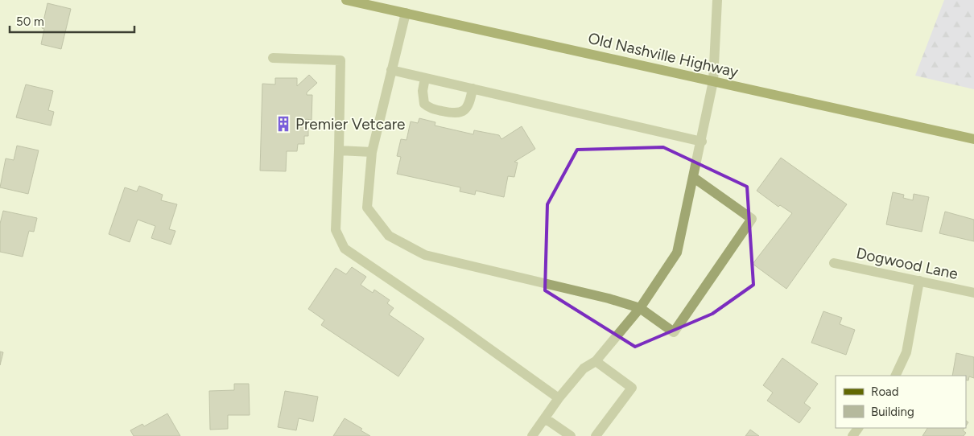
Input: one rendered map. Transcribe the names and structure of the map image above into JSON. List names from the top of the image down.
{
  "streets": {
    "main road": ["Old Nashville Highway"],
    "street": ["Dogwood Lane"]
  },
  "places": {
    "building": ["Premier Vetcare"]
  },
  "legend": ["Road", "Building"],
  "scale_bar": "50 m"
}
